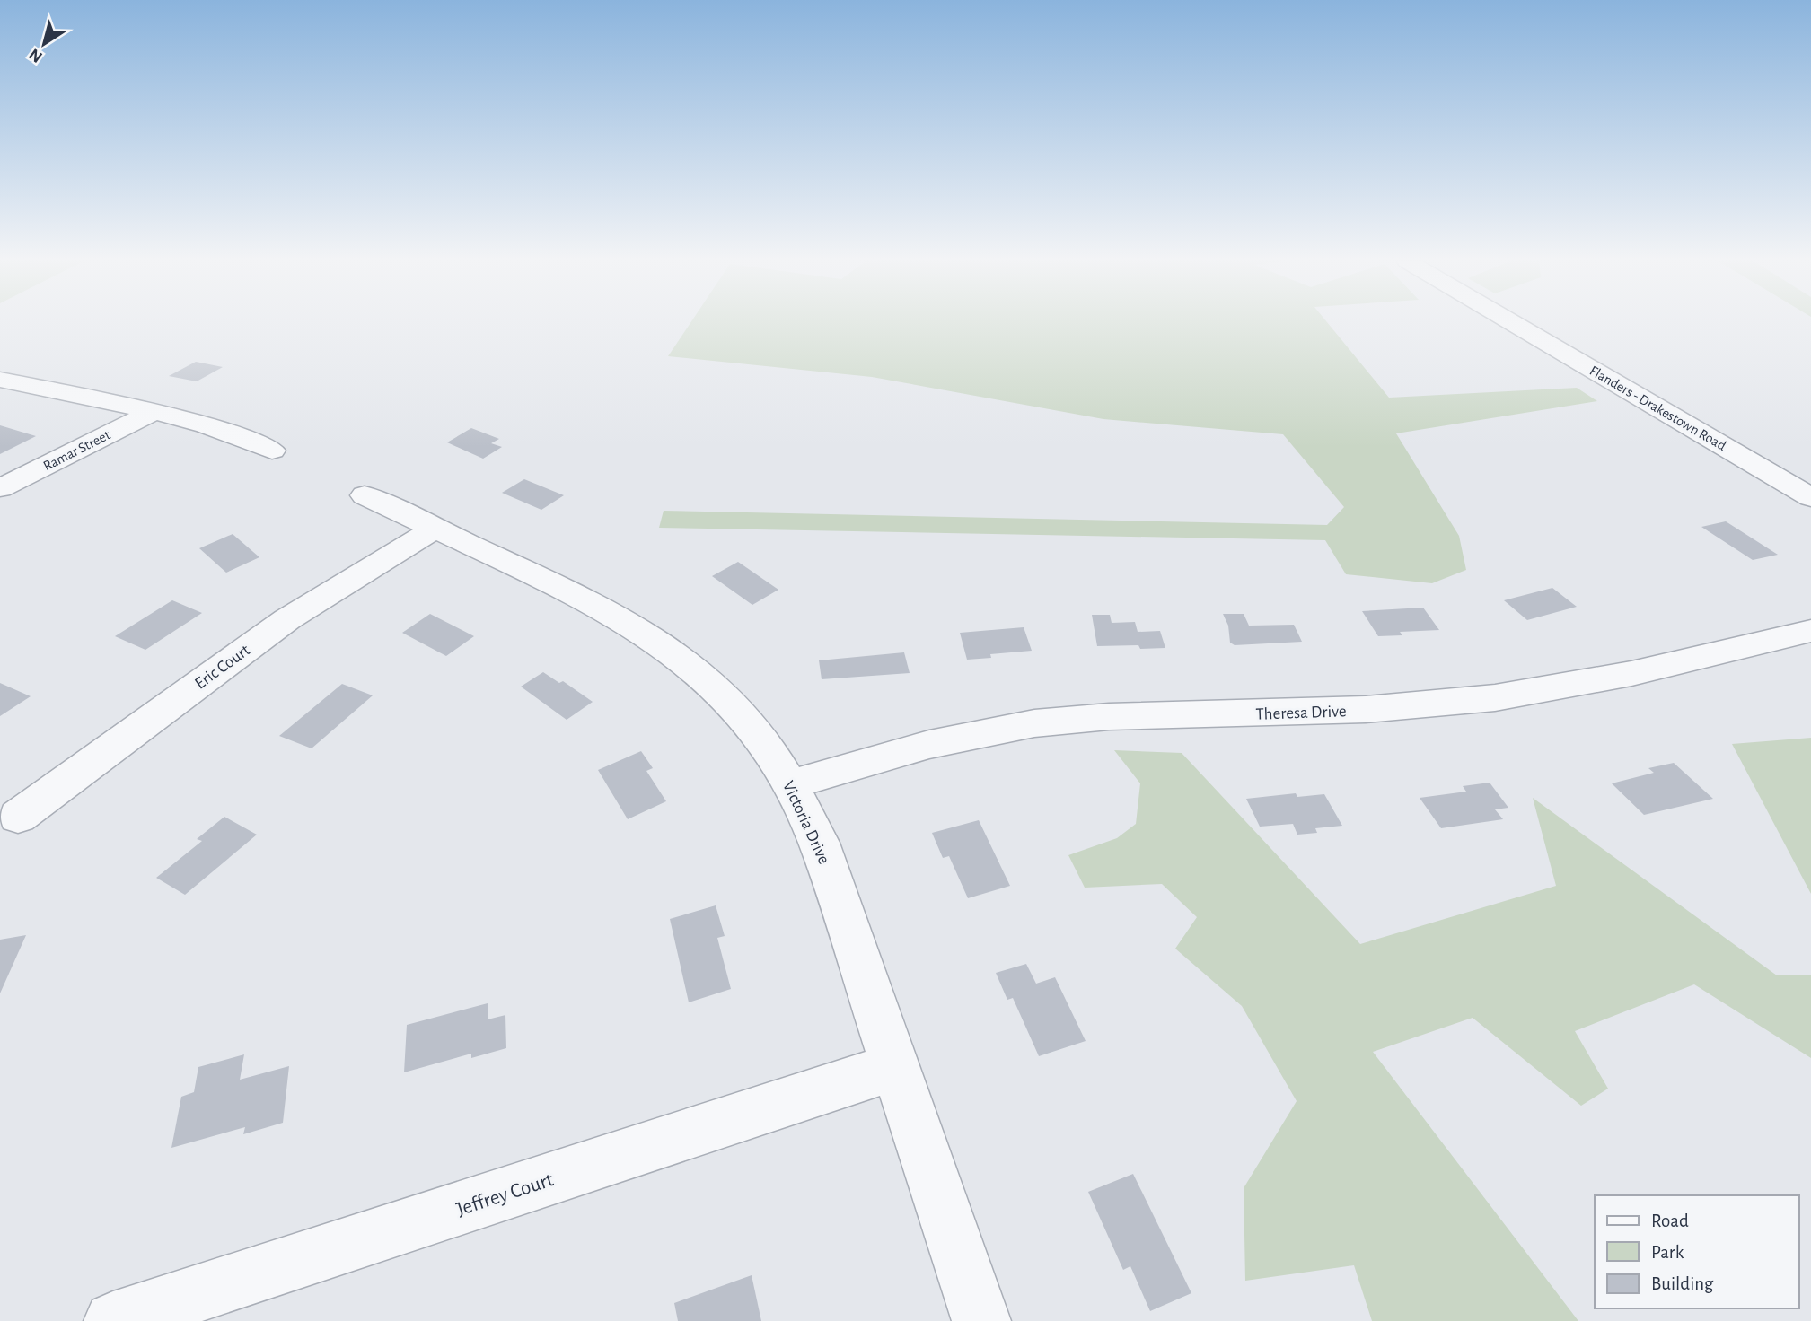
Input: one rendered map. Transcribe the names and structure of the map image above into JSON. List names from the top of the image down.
{
  "streets": {
    "street": [
      "Flanders - Drakestown Road",
      "Ramar Street",
      "Eric Court",
      "Theresa Drive",
      "Victoria Drive",
      "Jeffrey Court"
    ]
  },
  "crossings": [
    ["Eric Court", "Victoria Drive"],
    ["Theresa Drive", "Victoria Drive"],
    ["Victoria Drive", "Jeffrey Court"]
  ],
  "legend": ["Road", "Park", "Building"],
  "north": "bottom left"
}
